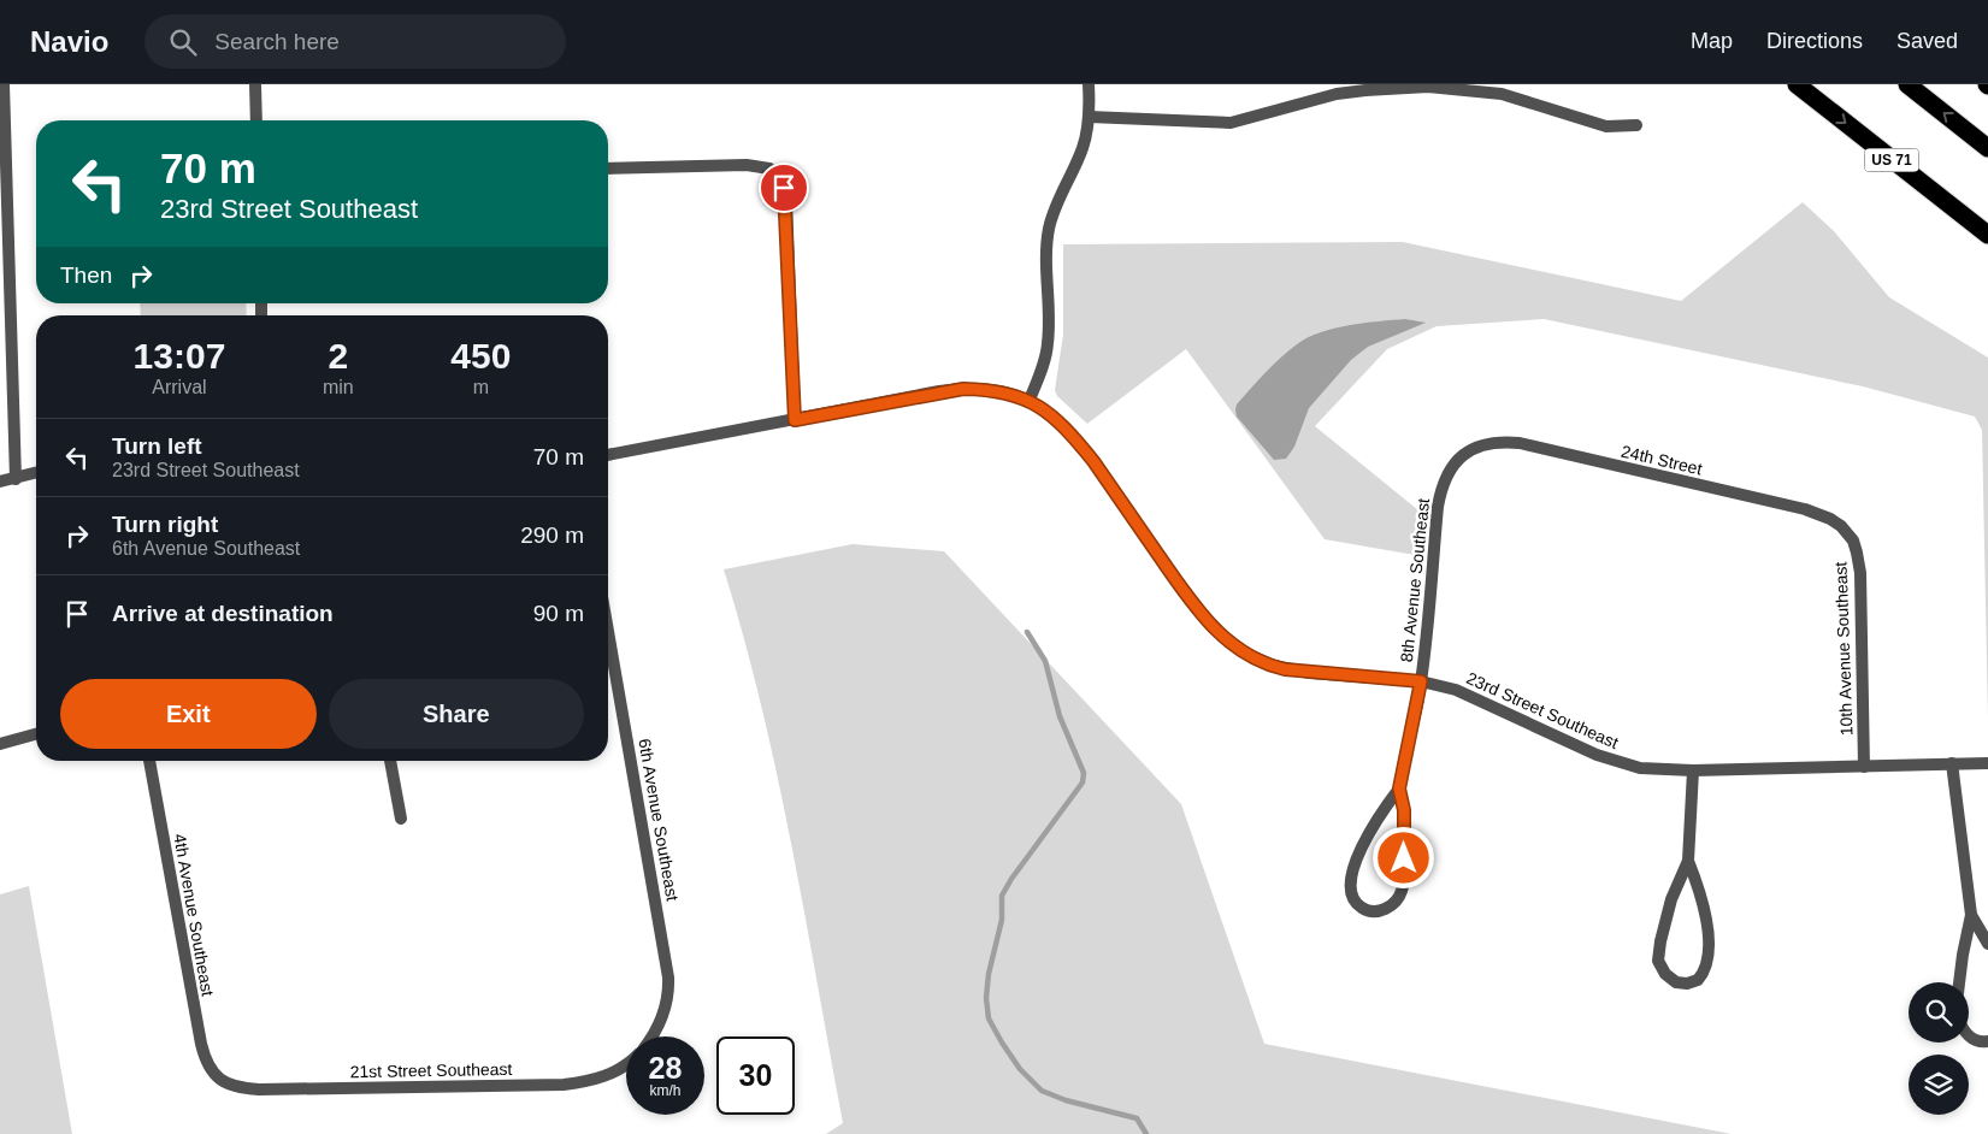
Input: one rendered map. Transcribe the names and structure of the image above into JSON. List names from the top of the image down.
{
  "streets": {
    "highway": ["US 71"],
    "street": [
      "24th Street",
      "8th Avenue Southeast",
      "10th Avenue Southeast",
      "23rd Street Southeast",
      "6th Avenue Southeast",
      "4th Avenue Southeast",
      "21st Street Southeast"
    ]
  },
  "crossings": [
    ["24th Street", "8th Avenue Southeast"],
    ["24th Street", "10th Avenue Southeast"],
    ["8th Avenue Southeast", "23rd Street Southeast"],
    ["10th Avenue Southeast", "23rd Street Southeast"],
    ["4th Avenue Southeast", "21st Street Southeast"]
  ],
  "page": {
    "header": "Navio",
    "search": "Search here",
    "nav": ["Map", "Directions", "Saved"],
    "turn": ["70 m", "23rd Street Southeast"],
    "then": "Then",
    "eta": [
      "13:07",
      "Arrival",
      "2",
      "min",
      "450",
      "m"
    ],
    "list": [
      {
        "name": "Turn left",
        "note": "23rd Street Southeast",
        "value": "70 m"
      },
      {
        "name": "Turn right",
        "note": "6th Avenue Southeast",
        "value": "290 m"
      },
      {
        "name": "Arrive at destination",
        "value": "90 m"
      }
    ],
    "buttons": ["Exit", "Share"],
    "speed": "28 km/h",
    "limit": "30"
  }
}
